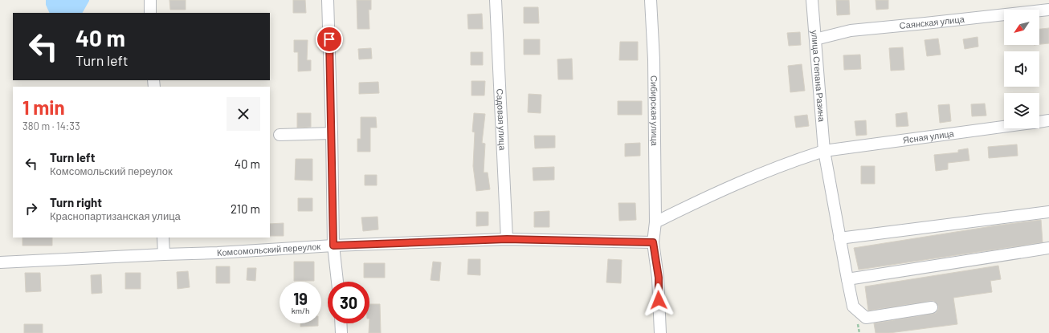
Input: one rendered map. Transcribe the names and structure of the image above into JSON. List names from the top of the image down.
{
  "streets": {
    "street": [
      "Саянская улица",
      "улица Степана Разина",
      "Сибирская улица",
      "Садовая улица",
      "Ясная улица",
      "Комсомольский переулок"
    ]
  },
  "crossings": [
    ["Саянская улица", "улица Степана Разина"],
    ["улица Степана Разина", "Ясная улица"],
    ["Сибирская улица", "Ясная улица"],
    ["Сибирская улица", "Комсомольский переулок"],
    ["Садовая улица", "Комсомольский переулок"]
  ],
  "north": "bottom left",
  "page": {
    "turn": ["40 m", "Turn left"],
    "heading": ["1 min", "380 m · 14:33"],
    "list": [
      {
        "name": "Turn left",
        "note": "Комсомольский переулок",
        "value": "40 m"
      },
      {
        "name": "Turn right",
        "note": "Краснопартизанская улица",
        "value": "210 m"
      }
    ],
    "speed": "19 km/h",
    "limit": "30"
  }
}
